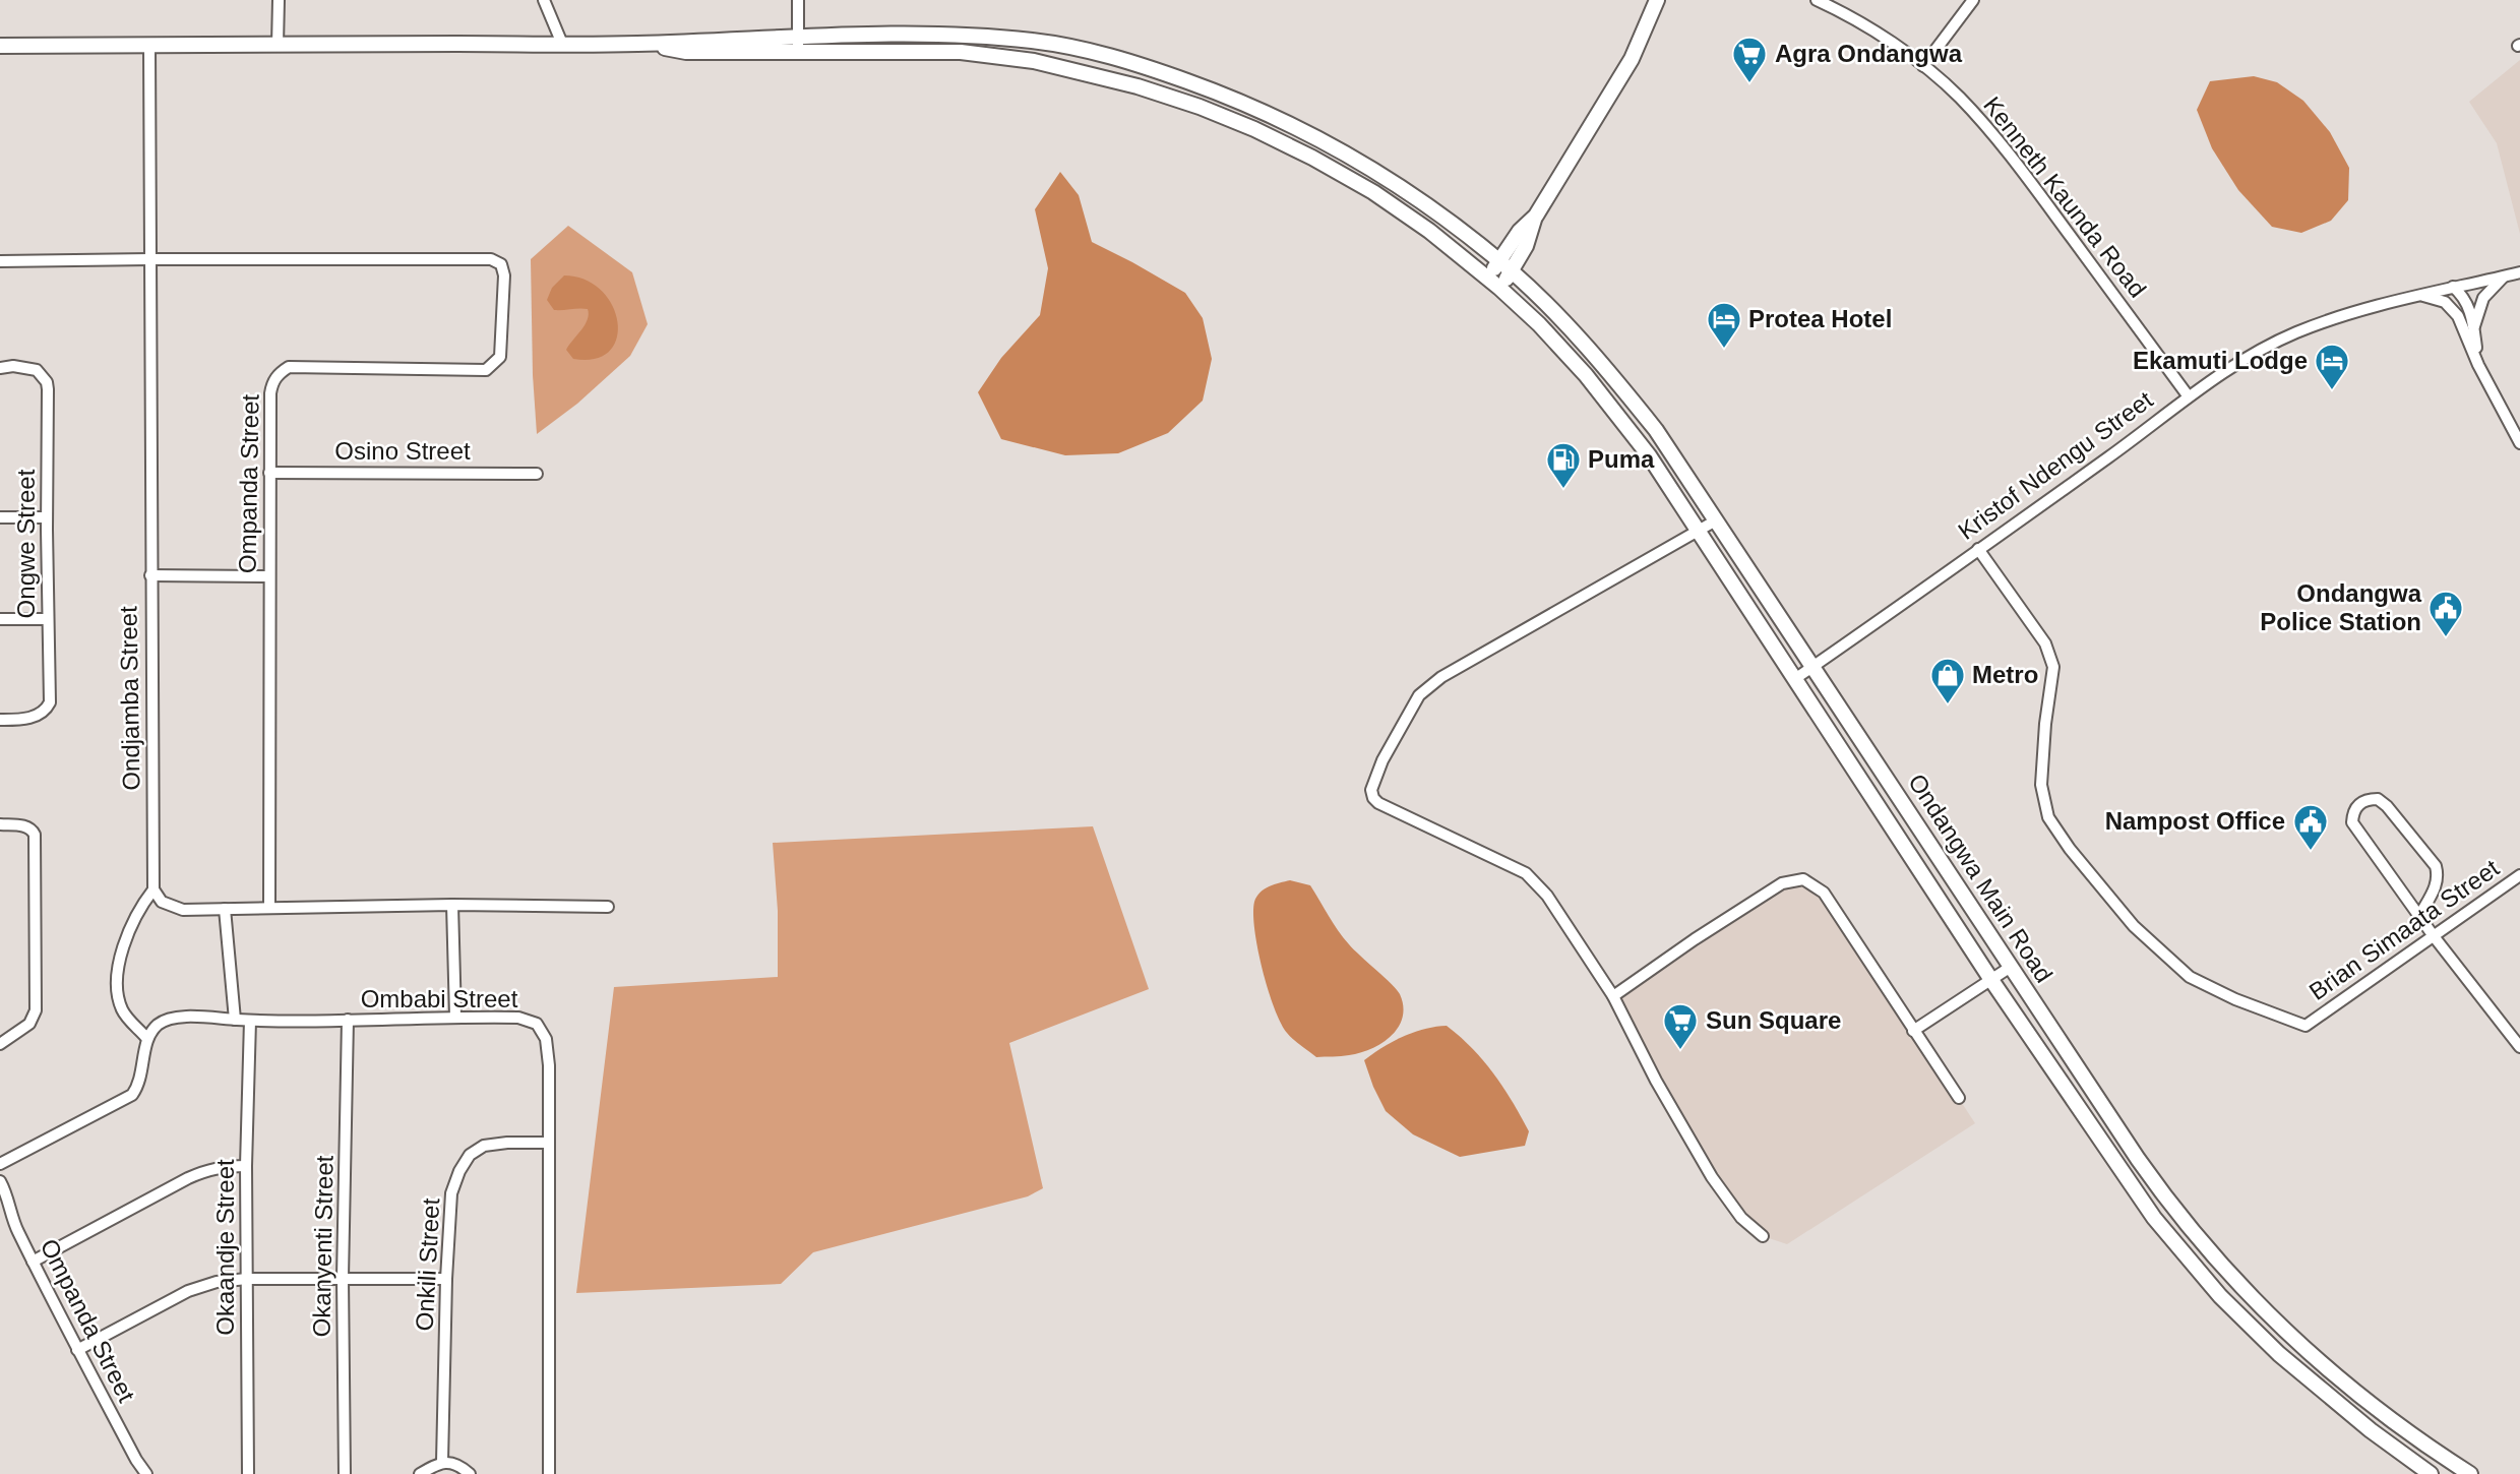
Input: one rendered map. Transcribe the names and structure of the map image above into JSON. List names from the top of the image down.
{
  "streets": {
    "main road": ["Ondangwa Main Road"],
    "street": [
      "Kenneth Kaunda Road",
      "Osino Street",
      "Kristof Ndengu Street",
      "Ompanda Street",
      "Ongwe Street",
      "Ondjamba Street",
      "Brian Simaata Street",
      "Ombabi Street",
      "Okanyenti Street",
      "Okaandje Street",
      "Onkili Street"
    ]
  },
  "crossings": [
    ["Kenneth Kaunda Road", "Kristof Ndengu Street"],
    ["Osino Street", "Ompanda Street"],
    ["Kristof Ndengu Street", "Ondangwa Main Road"],
    ["Kristof Ndengu Street", "Brian Simaata Street"],
    ["Ompanda Street", "Ondjamba Street"],
    ["Ombabi Street", "Okanyenti Street"],
    ["Ombabi Street", "Okaandje Street"],
    ["Ombabi Street", "Onkili Street"]
  ],
  "places": {
    "supermarket": ["Agra Ondangwa", "Sun Square"],
    "hotel": ["Protea Hotel", "Ekamuti Lodge"],
    "fuel station": ["Puma"],
    "public building": ["Ondangwa Police Station", "Nampost Office"],
    "shop": ["Metro"]
  }
}
